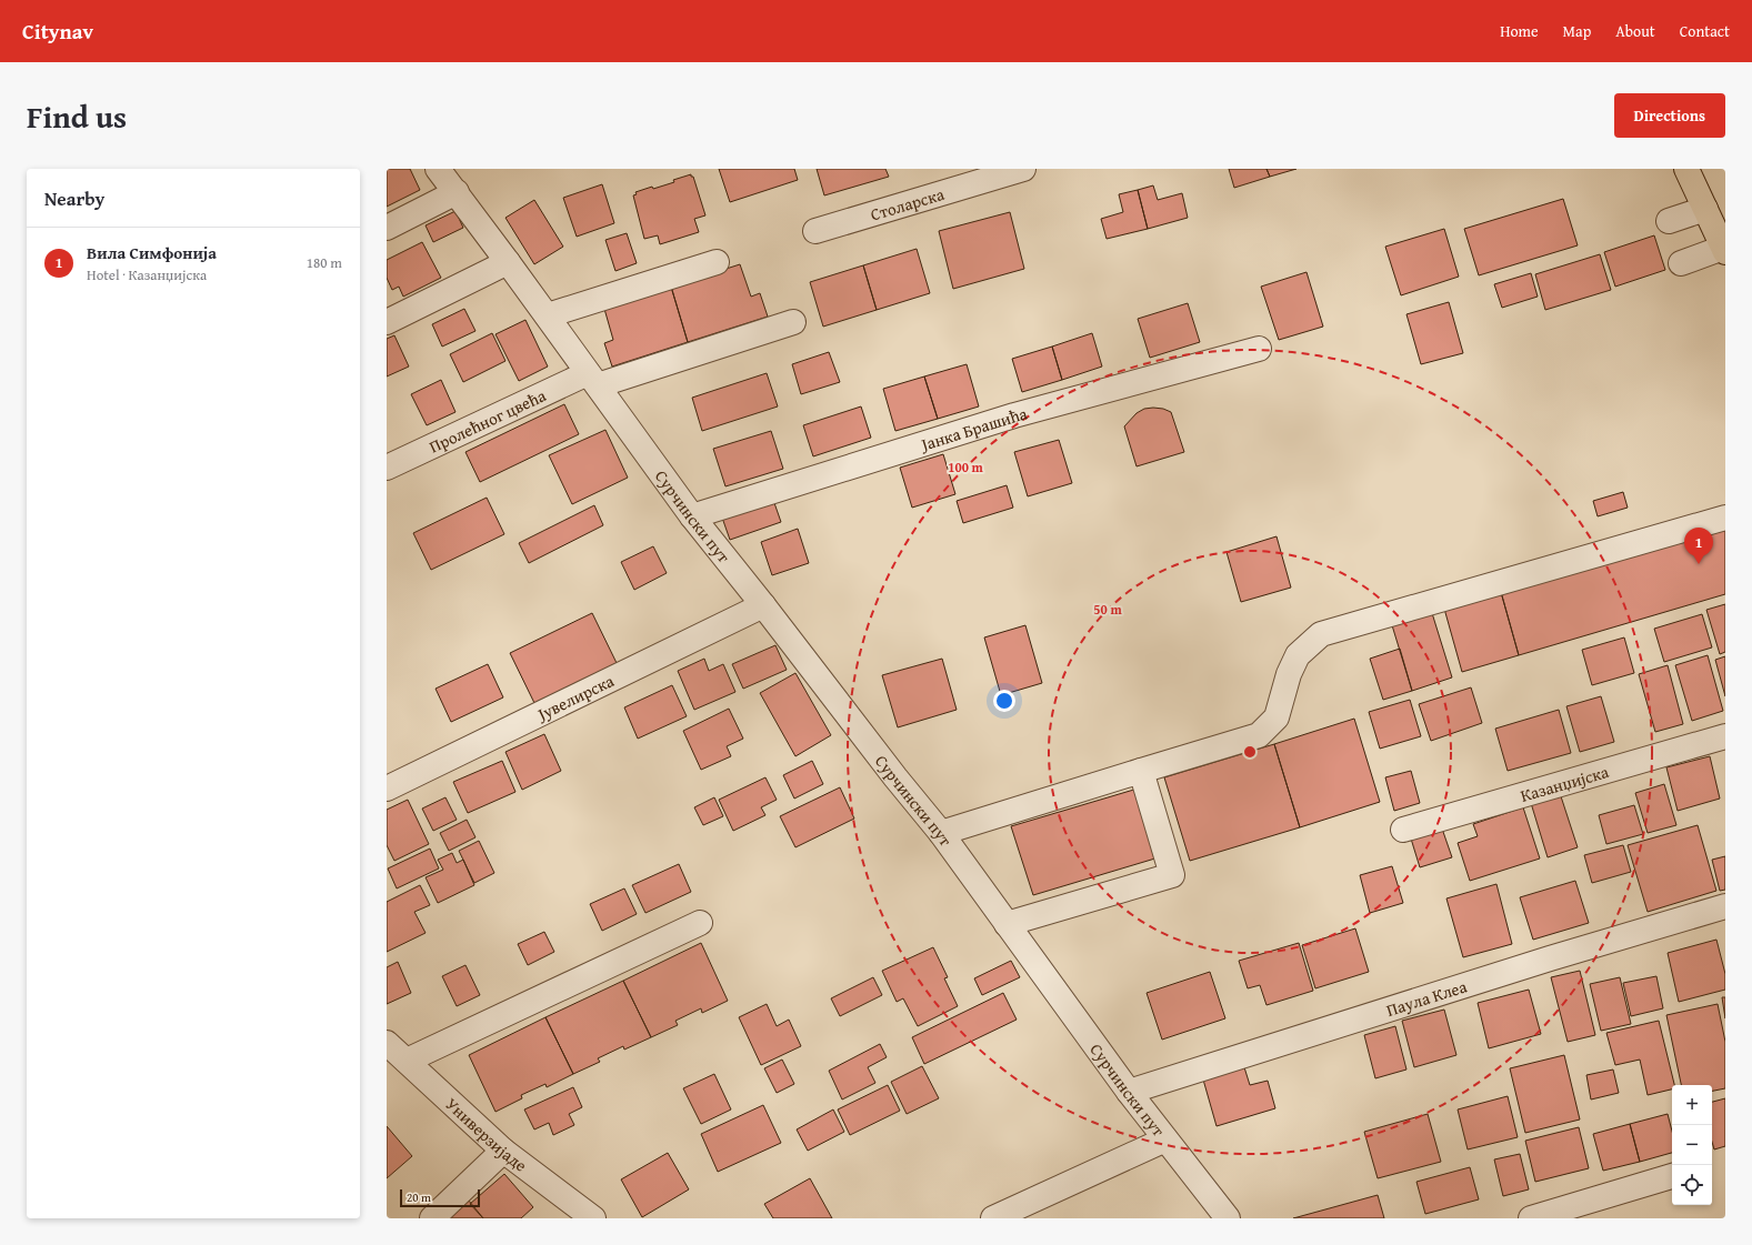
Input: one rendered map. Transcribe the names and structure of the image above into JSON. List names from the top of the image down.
{
  "streets": {
    "street": [
      "Столарска",
      "Пролећног цвећа",
      "Јанка Брашића",
      "Сурчински пут",
      "Јувелирска",
      "Казанџијска",
      "Паула Клеа",
      "Универзијаде"
    ]
  },
  "crossings": [
    ["Пролећног цвећа", "Сурчински пут"],
    ["Јанка Брашића", "Сурчински пут"],
    ["Сурчински пут", "Јувелирска"],
    ["Сурчински пут", "Паула Клеа"]
  ],
  "scale_bar": "20 m",
  "page": {
    "header": "Citynav",
    "nav": [
      "Home",
      "Map",
      "About",
      "Contact"
    ],
    "title": "Find us",
    "buttons": "Directions",
    "heading": "Nearby",
    "list": [
      {
        "mark": "1",
        "name": "Вила Симфонија",
        "note": "Hotel · Казанџијска",
        "value": "180 m"
      }
    ],
    "pins": "1",
    "map_buttons": ["+", "−"],
    "scale": "20 m"
  },
  "rings": ["100 m", "50 m"]
}
